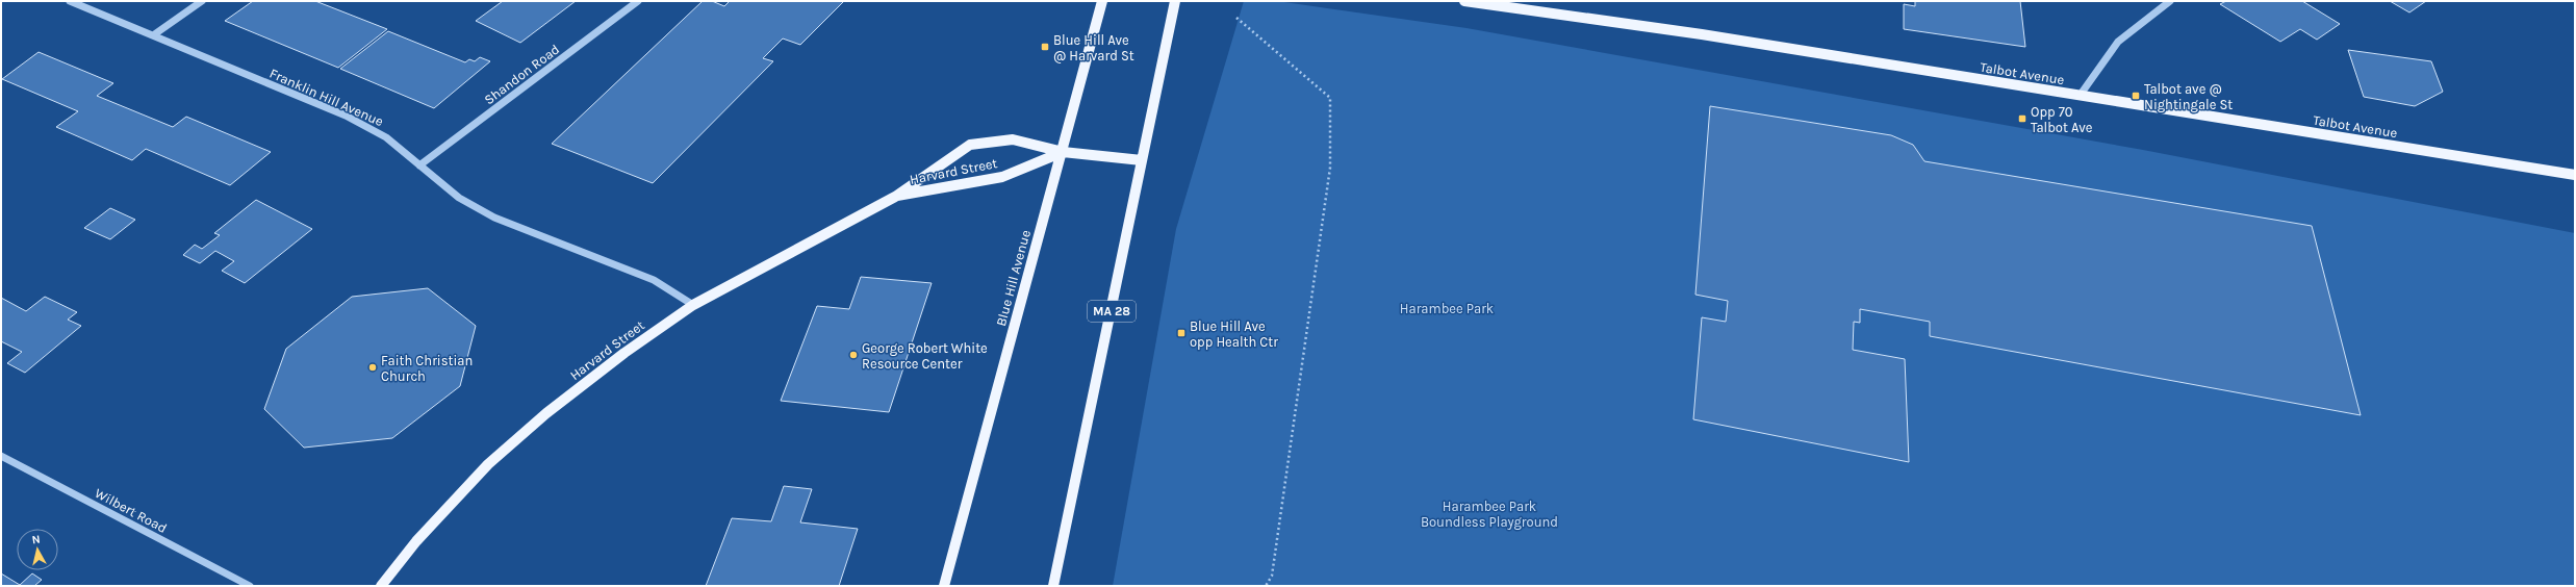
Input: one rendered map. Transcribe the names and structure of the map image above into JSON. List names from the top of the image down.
{
  "streets": {
    "main road": [
      "Talbot Avenue",
      "Harvard Street",
      "Blue Hill Avenue",
      "MA 28"
    ],
    "street": ["Shandon Road", "Franklin Hill Avenue", "Wilbert Road"]
  },
  "crossings": [
    ["Shandon Road", "Franklin Hill Avenue"],
    ["Franklin Hill Avenue", "Harvard Street"],
    ["Harvard Street", "Blue Hill Avenue"],
    ["Harvard Street", "MA 28"]
  ],
  "parks": ["Harambee Park", "Harambee Park Boundless Playground"],
  "places": {
    "transit": [
      "Blue Hill Ave @ Harvard St",
      "Talbot ave @ Nightingale St",
      "Opp 70 Talbot Ave",
      "Blue Hill Ave opp Health Ctr"
    ],
    "other": ["George Robert White Resource Center", "Faith Christian Church"]
  },
  "north": "top"
}
